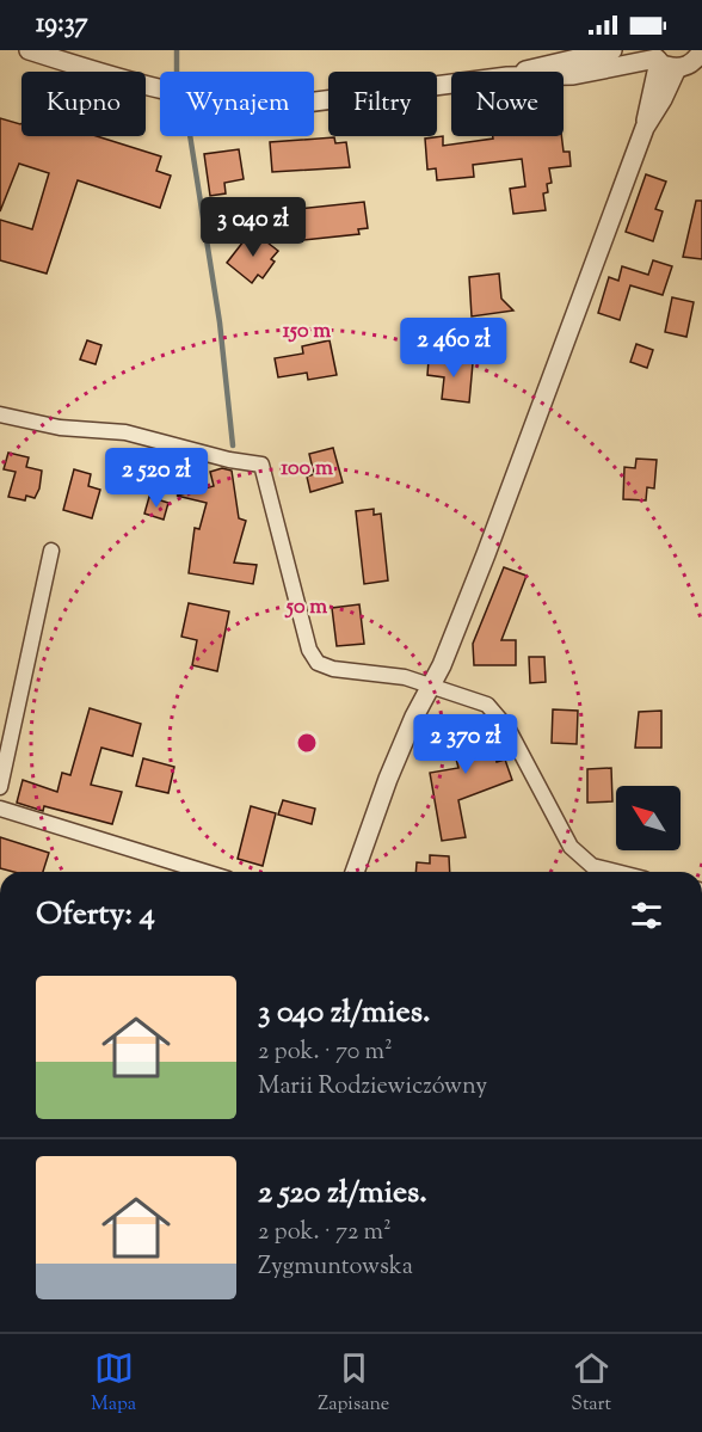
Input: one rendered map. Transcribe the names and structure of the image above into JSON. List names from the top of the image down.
{
  "north": "top left",
  "page": {
    "status": "19:37",
    "chip": [
      "Kupno",
      "Wynajem",
      "Filtry",
      "Nowe"
    ],
    "price": [
      "3 040 zł",
      "2 460 zł",
      "2 520 zł",
      "2 370 zł"
    ],
    "heading": "Oferty: 4",
    "list": [
      {
        "name": "3 040 zł/mies.",
        "note": "2 pok. · 70 m² · Marii Rodziewiczówny"
      },
      {
        "name": "2 520 zł/mies.",
        "note": "2 pok. · 72 m² · Zygmuntowska"
      }
    ],
    "tabs": ["Mapa", "Zapisane", "Start"]
  },
  "rings": ["150 m", "100 m", "50 m"]
}
